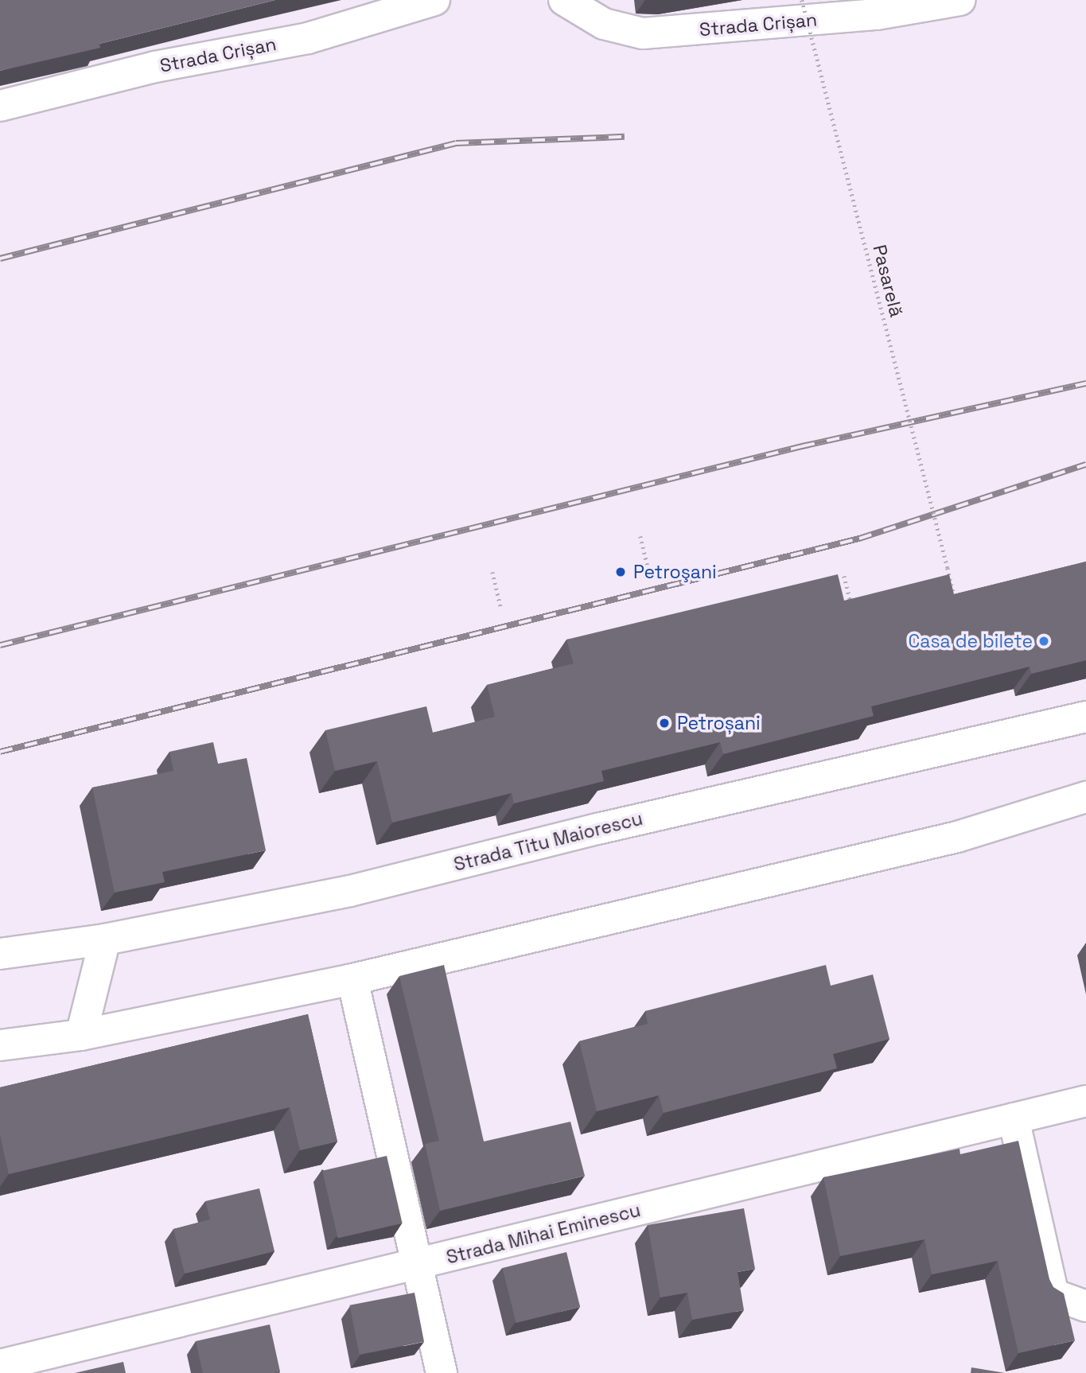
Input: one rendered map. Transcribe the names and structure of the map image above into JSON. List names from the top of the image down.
{
  "streets": {
    "street": ["Strada Crișan", "Strada Titu Maiorescu", "Strada Mihai Eminescu"],
    "path": ["Pasarelă"]
  },
  "places": ["Petroşani", "Casa de bilete", "Petroșani"]
}
